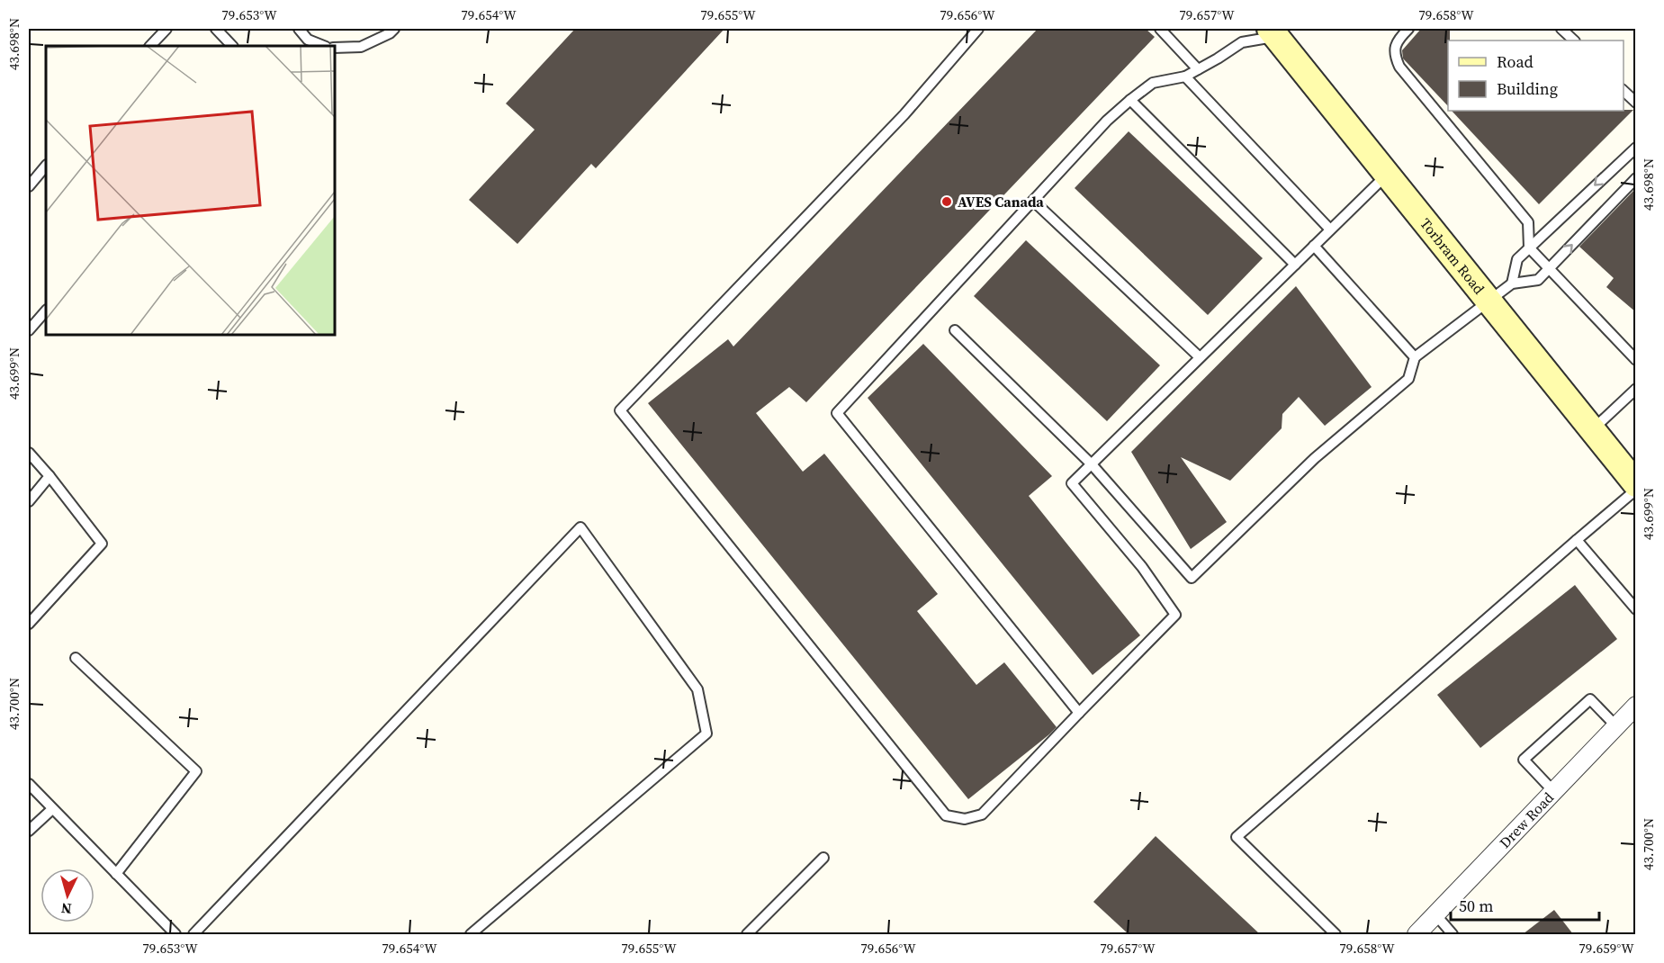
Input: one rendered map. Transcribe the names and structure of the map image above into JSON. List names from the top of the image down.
{
  "streets": {
    "main road": ["Torbram Road"],
    "street": ["Drew Road"]
  },
  "places": ["AVES Canada"],
  "legend": ["Road", "Building"],
  "scale_bar": "50 m",
  "north": "bottom",
  "coordinates": [
    "79.653°W",
    "79.654°W",
    "79.655°W",
    "79.656°W",
    "79.657°W",
    "79.658°W",
    "43.698°N",
    "43.699°N",
    "43.700°N",
    "79.659°W"
  ]
}
